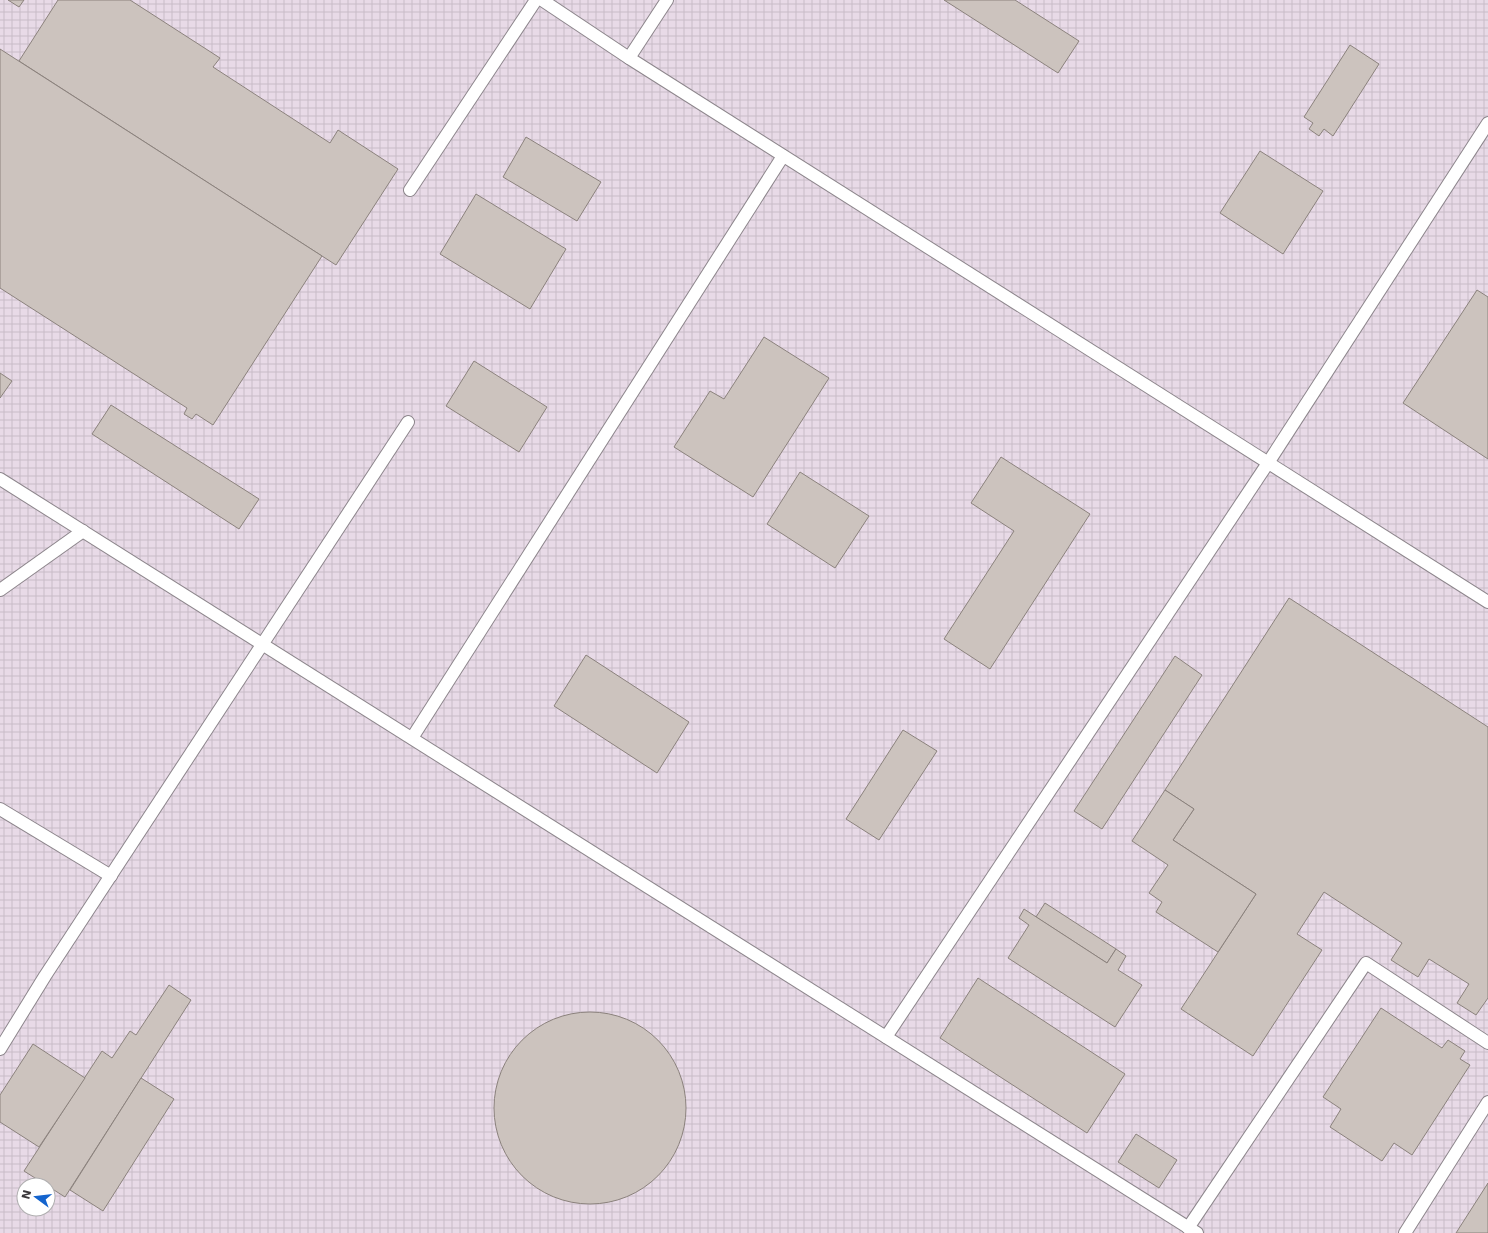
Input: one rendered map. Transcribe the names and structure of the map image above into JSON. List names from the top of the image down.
{
  "north": "left"
}
